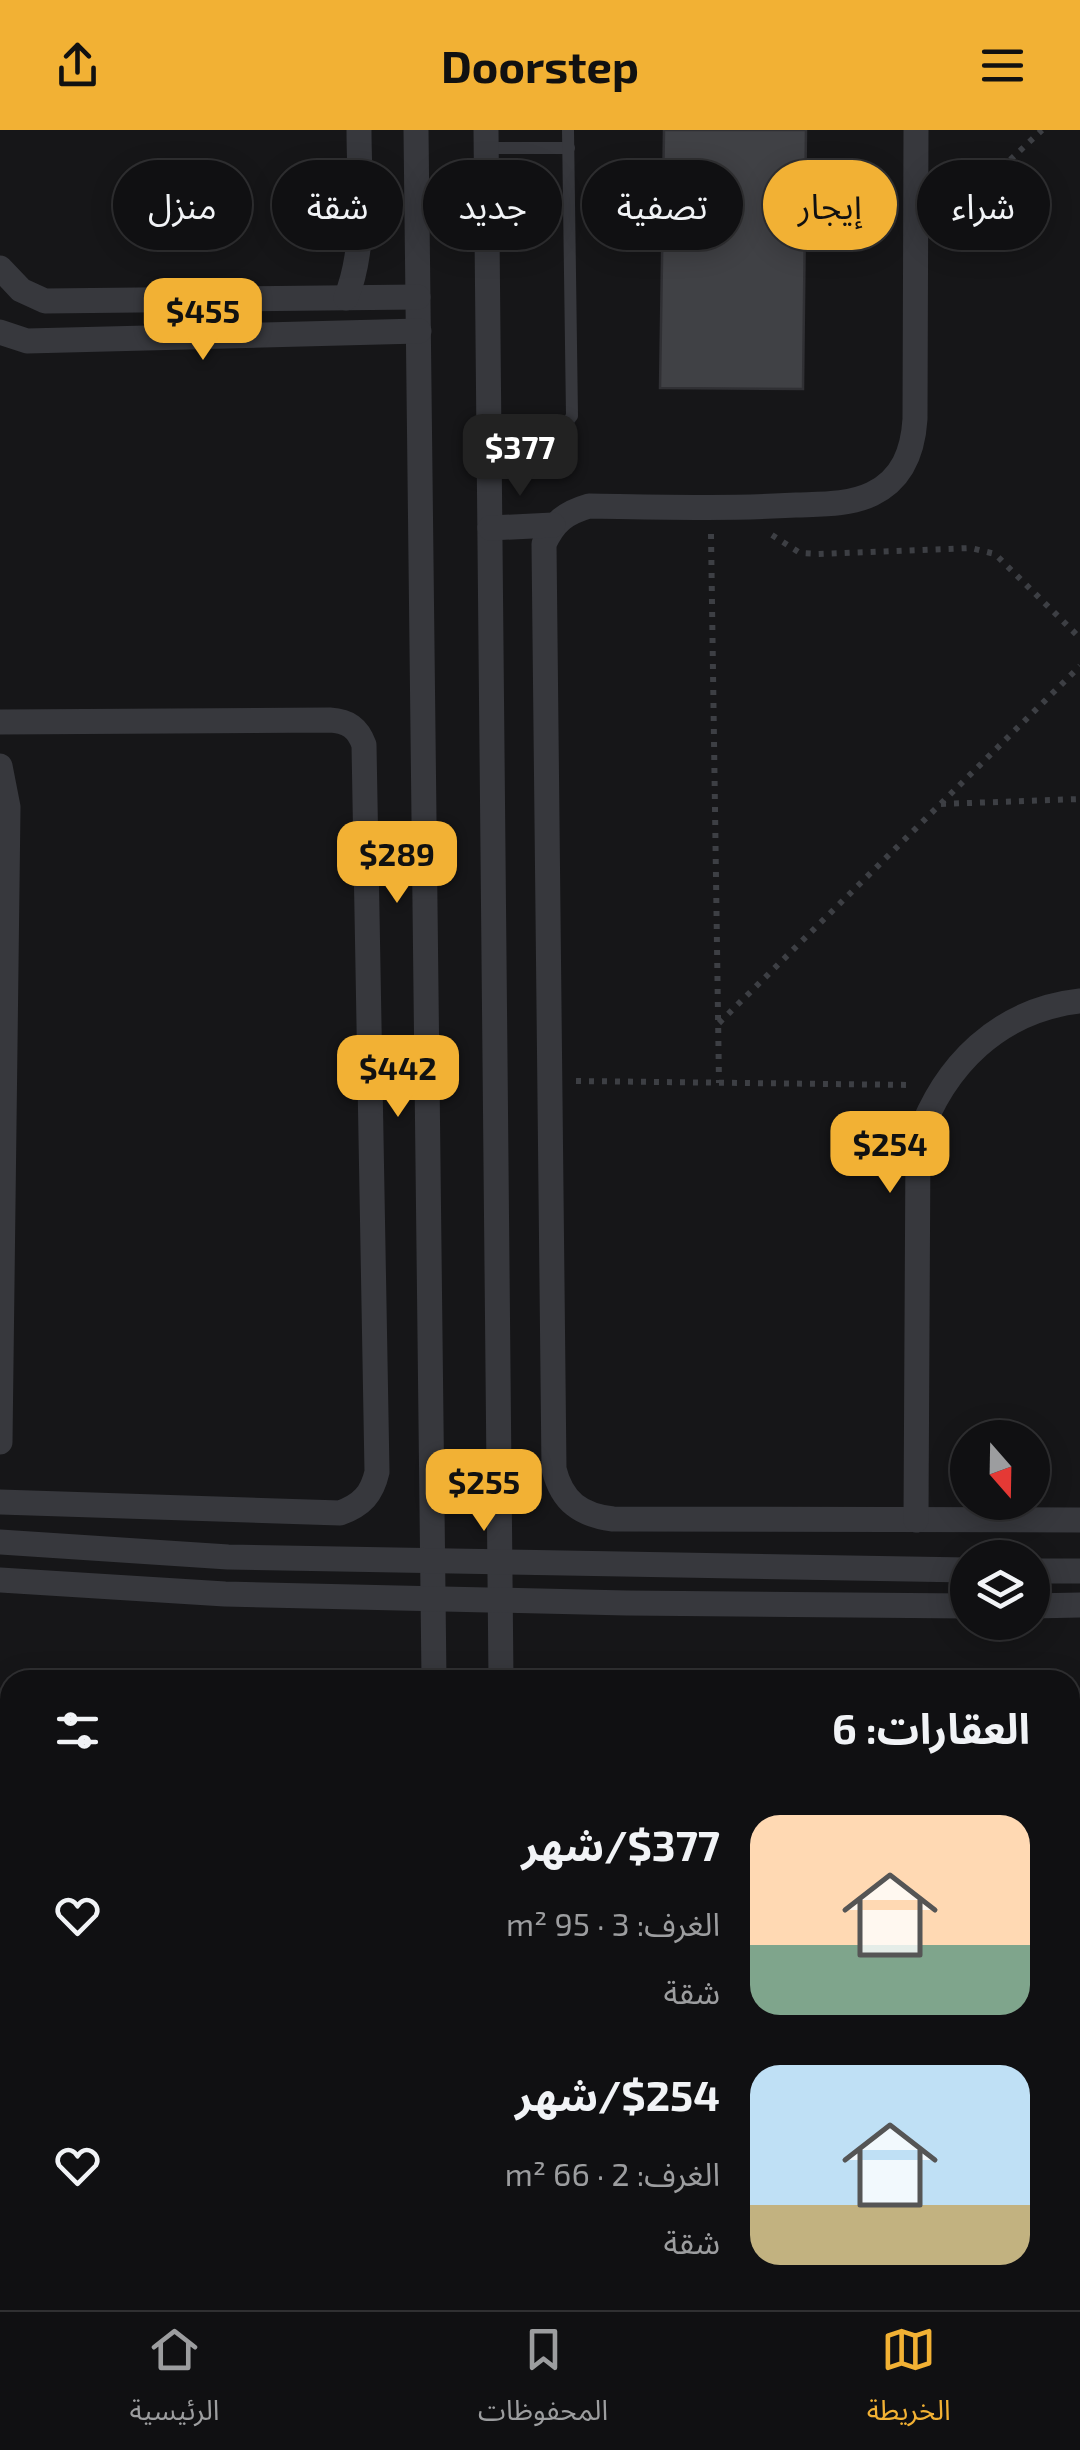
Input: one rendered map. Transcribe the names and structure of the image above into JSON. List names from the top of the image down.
{
  "north": "bottom",
  "page": {
    "header": "Doorstep",
    "chip": [
      "شراء",
      "إيجار",
      "تصفية",
      "جديد",
      "شقة",
      "منزل"
    ],
    "price": [
      "$455",
      "$377",
      "$289",
      "$442",
      "$254",
      "$255"
    ],
    "heading": "العقارات: 6",
    "list": [
      {
        "name": "$377/شهر",
        "note": "الغرف: 3 · 95 m² · شقة"
      },
      {
        "name": "$254/شهر",
        "note": "الغرف: 2 · 66 m² · شقة"
      }
    ],
    "tabs": ["الخريطة", "المحفوظات", "الرئيسية"]
  }
}
